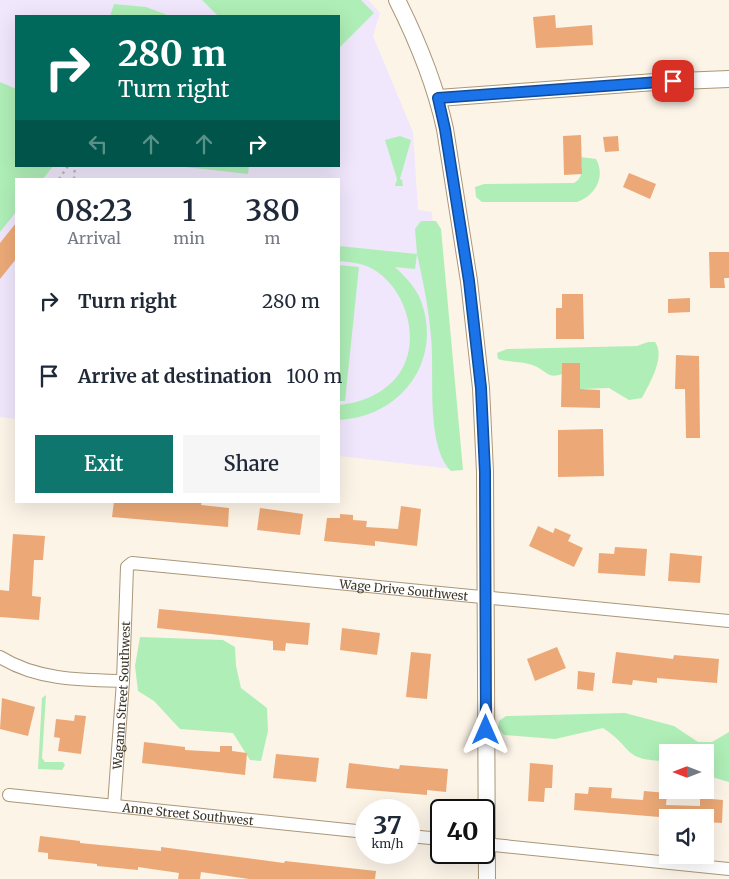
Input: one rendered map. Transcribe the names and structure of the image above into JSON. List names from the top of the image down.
{
  "streets": {
    "street": ["Wage Drive Southwest", "Wagann Street Southwest", "Anne Street Southwest"]
  },
  "crossings": [
    ["Wage Drive Southwest", "Wagann Street Southwest"],
    ["Wagann Street Southwest", "Anne Street Southwest"]
  ],
  "north": "left",
  "page": {
    "turn": ["280 m", "Turn right"],
    "eta": [
      "08:23",
      "Arrival",
      "1",
      "min",
      "380",
      "m"
    ],
    "list": [
      {
        "name": "Turn right",
        "value": "280 m"
      },
      {
        "name": "Arrive at destination",
        "value": "100 m"
      }
    ],
    "buttons": ["Exit", "Share"],
    "speed": "37 km/h",
    "limit": "40"
  }
}
